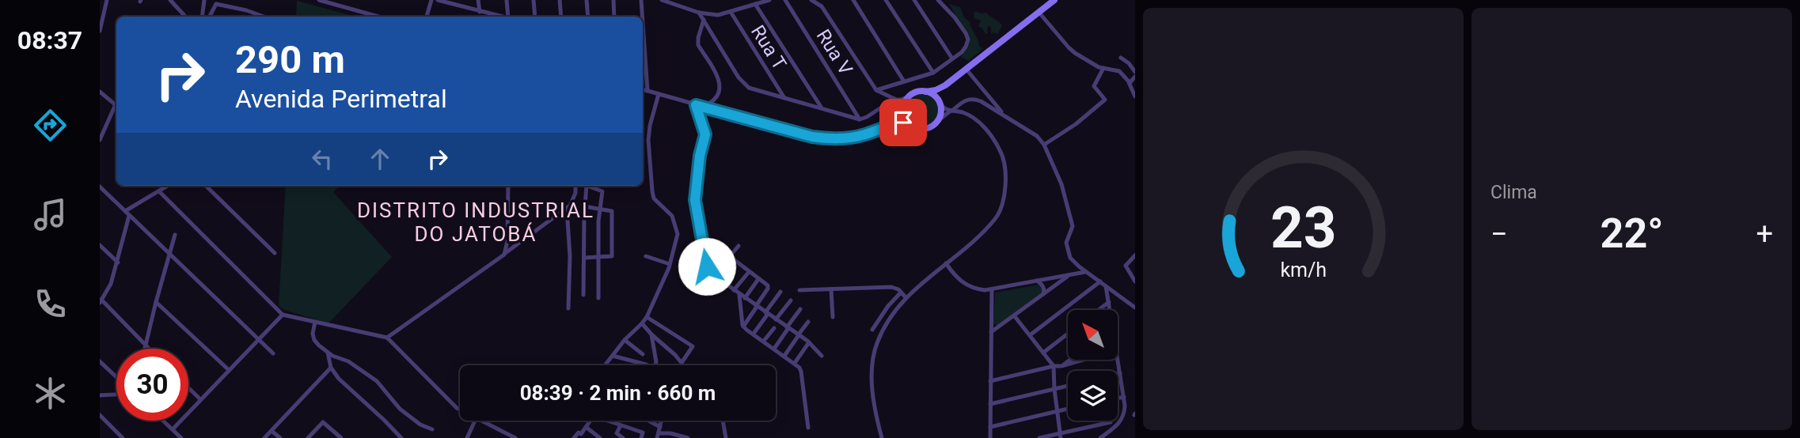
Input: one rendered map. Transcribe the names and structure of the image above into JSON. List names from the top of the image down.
{
  "streets": {
    "street": ["Rua T", "Rua V"]
  },
  "districts": ["DISTRITO INDUSTRIAL DO JATOBÁ"],
  "north": "top left",
  "page": {
    "tabs": "08:37",
    "tile": "Clima",
    "turn": ["290 m", "Avenida Perimetral"],
    "heat": ["−", "22°", "+"],
    "limit": "30",
    "trip": "08:39 · 2 min · 660 m",
    "gauge": ["23", "km/h"]
  }
}
